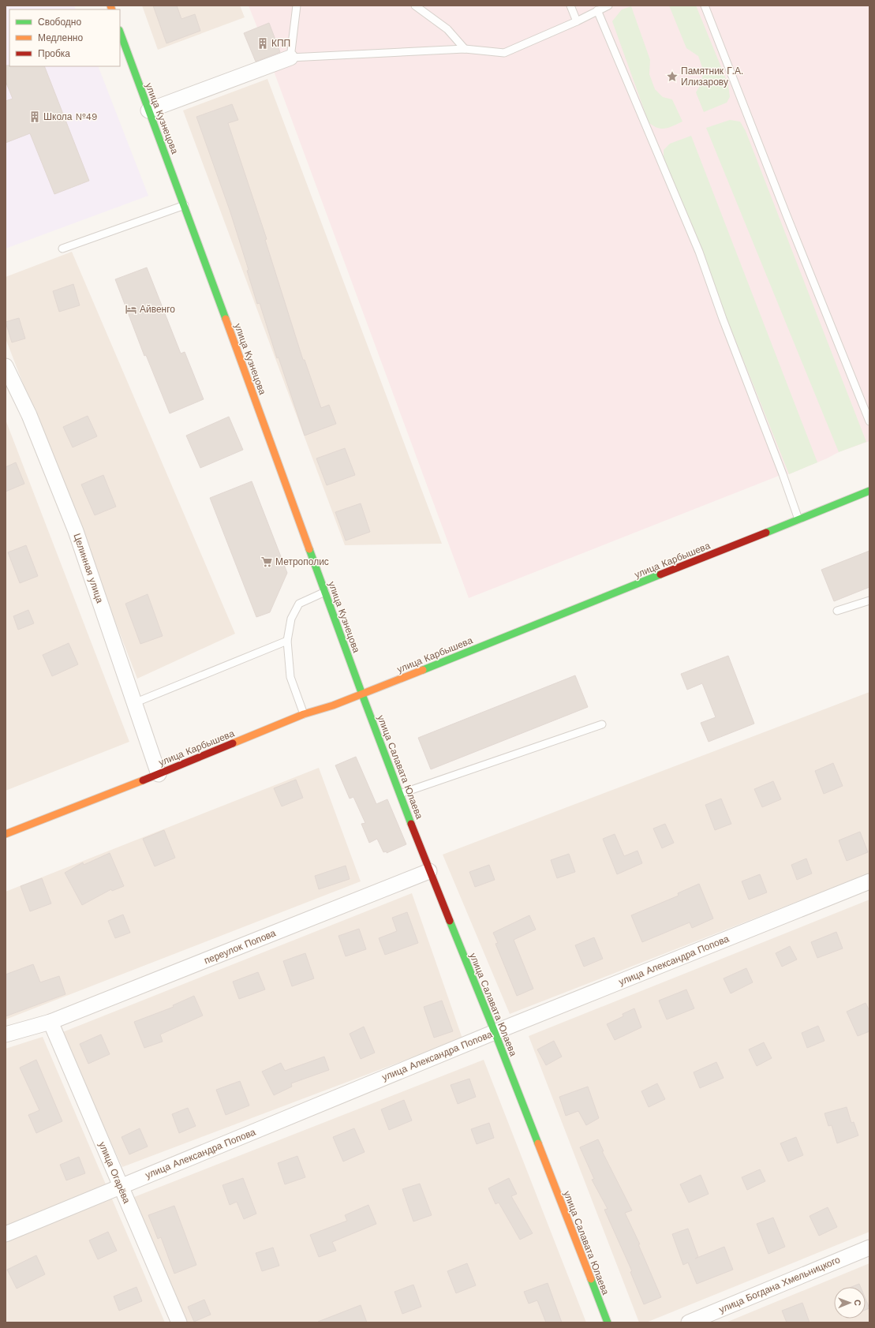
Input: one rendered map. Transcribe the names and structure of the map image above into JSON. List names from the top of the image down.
{
  "streets": {
    "street": [
      "улица Кузнецова",
      "улица Карбышева",
      "Целинная улица",
      "улица Салавата Юлаева",
      "переулок Попова",
      "улица Александра Попова",
      "улица Огарёва",
      "улица Богдана Хмельницкого"
    ]
  },
  "crossings": [
    ["улица Кузнецова", "улица Карбышева"],
    ["улица Кузнецова", "улица Салавата Юлаева"],
    ["улица Карбышева", "Целинная улица"],
    ["улица Карбышева", "улица Салавата Юлаева"],
    ["улица Салавата Юлаева", "переулок Попова"],
    ["улица Салавата Юлаева", "улица Александра Попова"],
    ["переулок Попова", "улица Огарёва"],
    ["улица Александра Попова", "улица Огарёва"]
  ],
  "places": {
    "building": ["КПП", "Школа №49"],
    "place": ["Памятник Г.А. Илизарову"],
    "hotel": ["Айвенго"],
    "supermarket": ["Метрополис"]
  },
  "legend": ["Свободно", "Медленно", "Пробка"],
  "north": "right"
}
